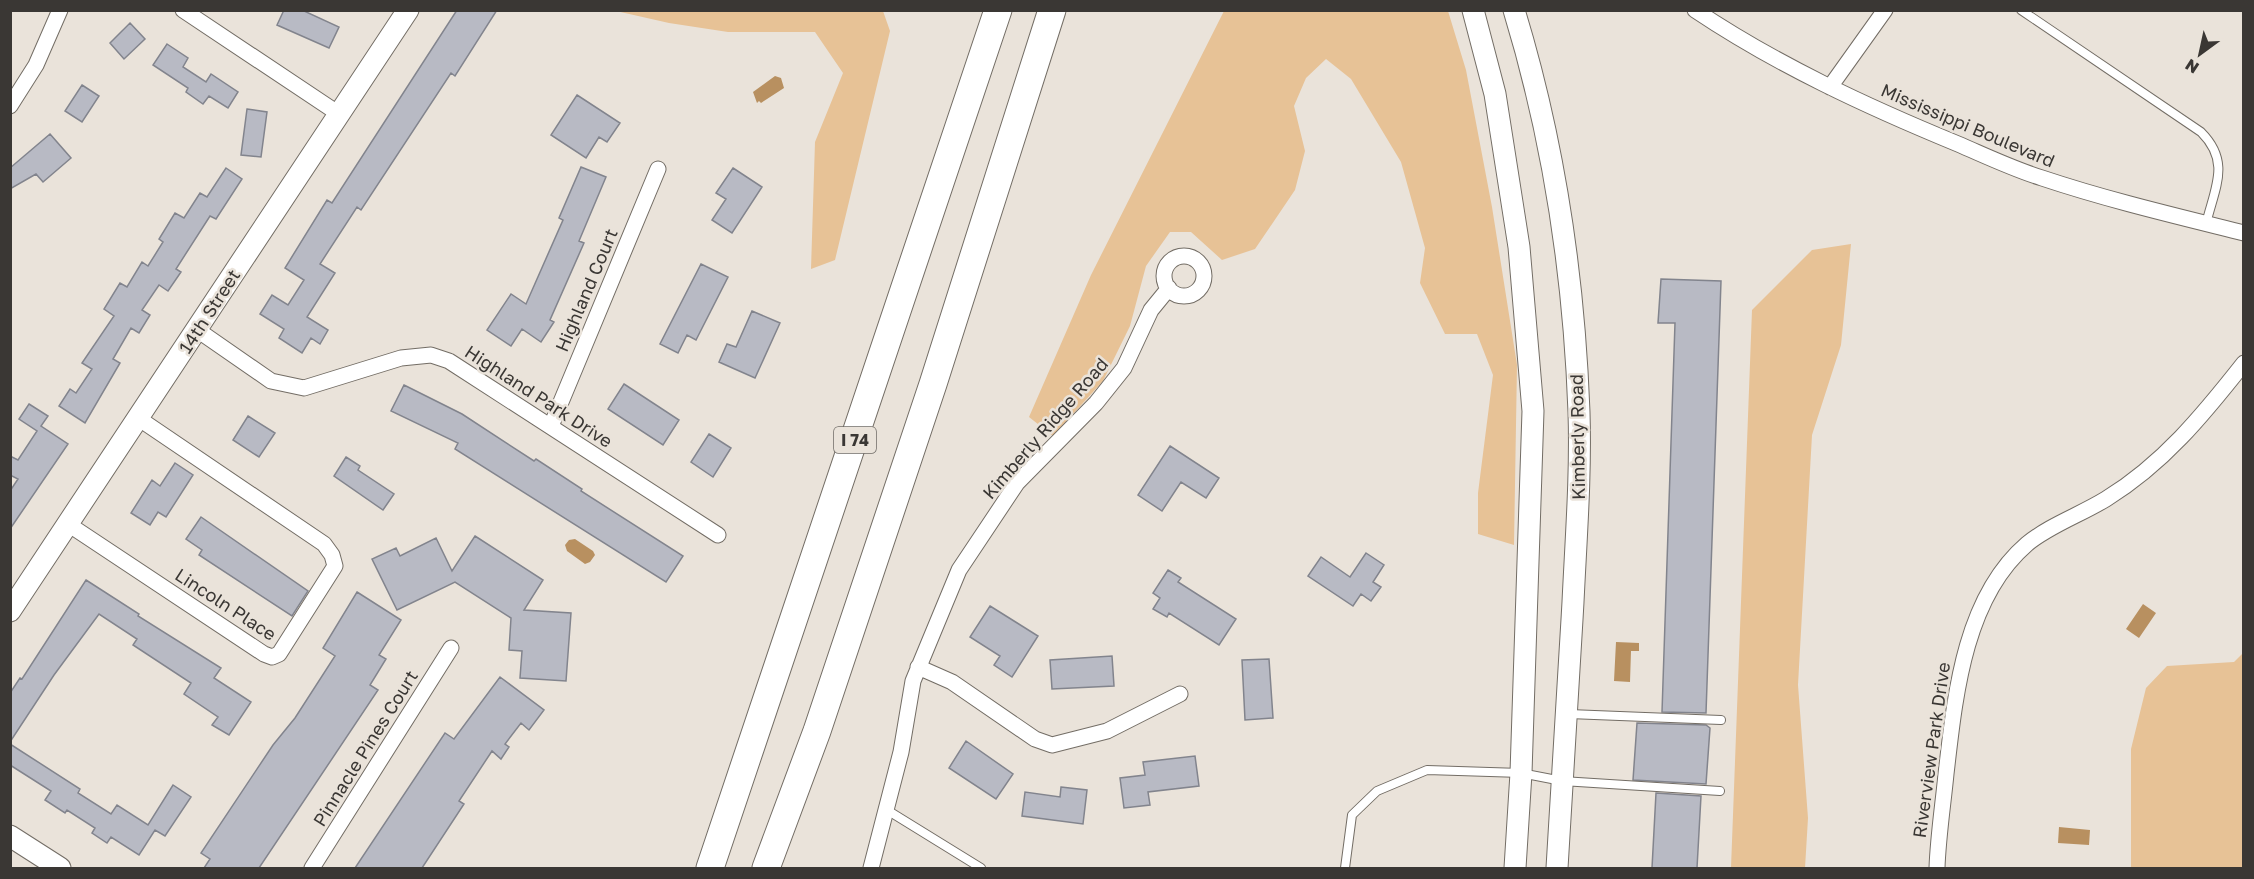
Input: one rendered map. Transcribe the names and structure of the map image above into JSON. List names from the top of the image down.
{
  "streets": {
    "highway": ["I 74"],
    "main road": ["14th Street", "Kimberly Road"],
    "street": [
      "Mississippi Boulevard",
      "Highland Court",
      "Highland Park Drive",
      "Kimberly Ridge Road",
      "Lincoln Place",
      "Pinnacle Pines Court",
      "Riverview Park Drive"
    ]
  },
  "crossings": [
    ["Highland Court", "Highland Park Drive"],
    ["14th Street", "Highland Park Drive"],
    ["14th Street", "Lincoln Place"]
  ],
  "north": "bottom left"
}
